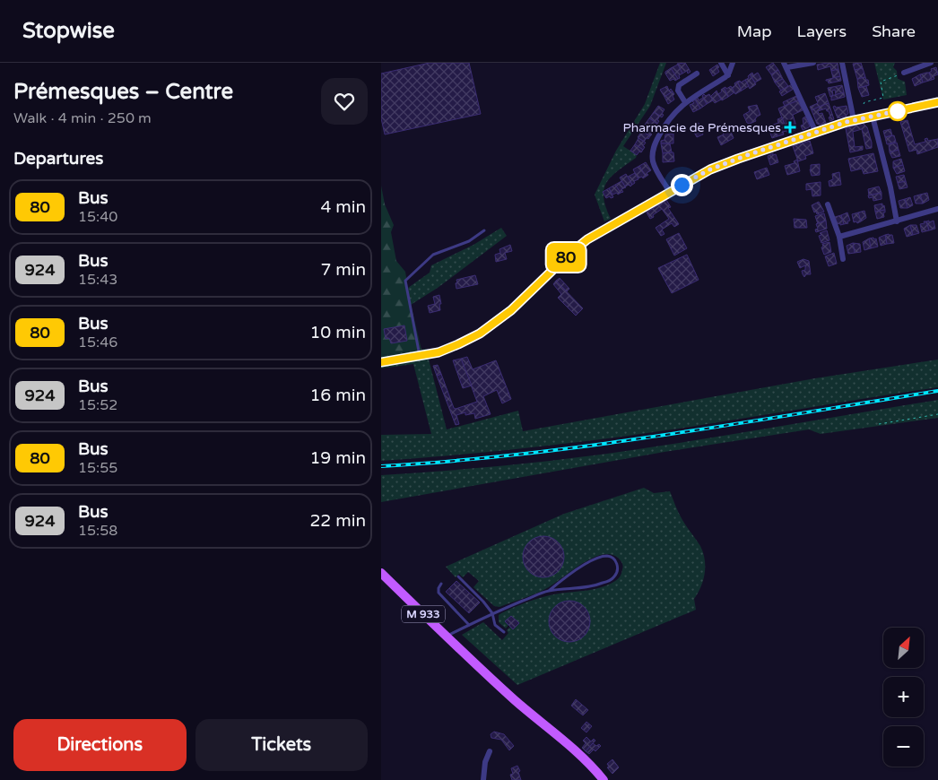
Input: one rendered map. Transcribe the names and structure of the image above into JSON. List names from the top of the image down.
{
  "streets": {
    "main road": ["M 933"]
  },
  "places": {
    "health": ["Pharmacie de Prémesques"]
  },
  "lines": ["bus line 80"],
  "north": "top right",
  "page": {
    "header": "Stopwise",
    "nav": ["Map", "Layers", "Share"],
    "heading": [
      ["Prémesques – Centre", "Walk · 4 min · 250 m"],
      "Departures"
    ],
    "on_map": "80",
    "list": [
      {
        "mark": "80",
        "name": "Bus",
        "note": "15:40",
        "value": "4 min"
      },
      {
        "mark": "924",
        "name": "Bus",
        "note": "15:43",
        "value": "7 min"
      },
      {
        "mark": "80",
        "name": "Bus",
        "note": "15:46",
        "value": "10 min"
      },
      {
        "mark": "924",
        "name": "Bus",
        "note": "15:52",
        "value": "16 min"
      },
      {
        "mark": "80",
        "name": "Bus",
        "note": "15:55",
        "value": "19 min"
      },
      {
        "mark": "924",
        "name": "Bus",
        "note": "15:58",
        "value": "22 min"
      }
    ],
    "map_buttons": ["+", "−"],
    "buttons": ["Directions", "Tickets"]
  }
}
